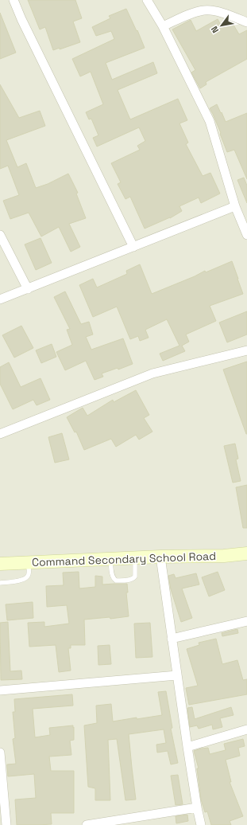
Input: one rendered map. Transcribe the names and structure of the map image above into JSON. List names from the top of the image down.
{
  "streets": {
    "main road": ["Command Secondary School Road"]
  },
  "north": "bottom left"
}
